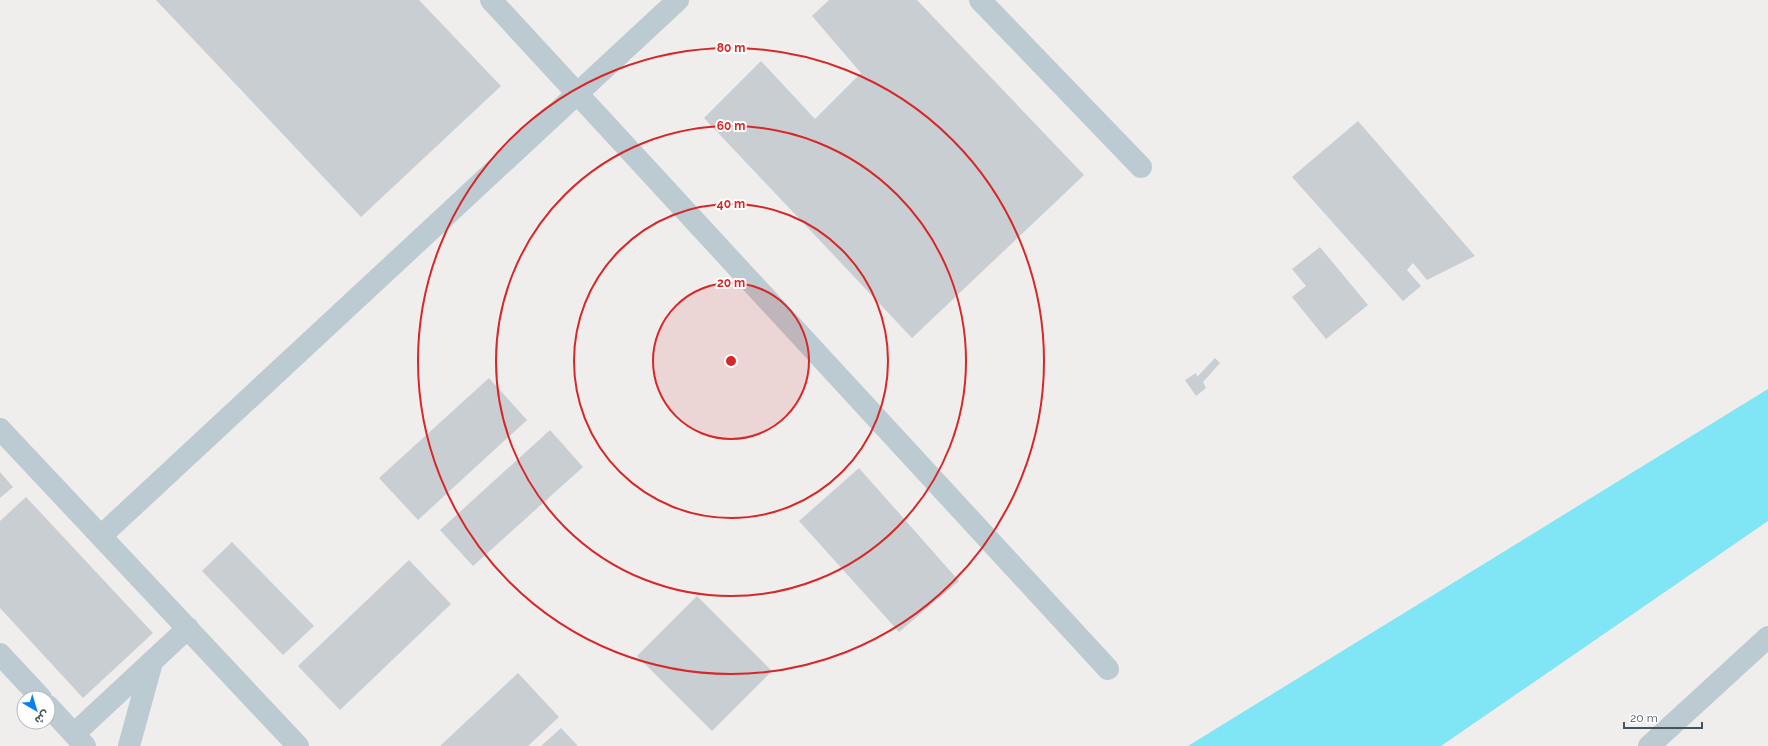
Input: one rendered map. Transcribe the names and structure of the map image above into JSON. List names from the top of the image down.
{
  "scale_bar": "20 m",
  "north": "bottom right",
  "rings": [
    "80 m",
    "60 m",
    "40 m",
    "20 m"
  ]
}
